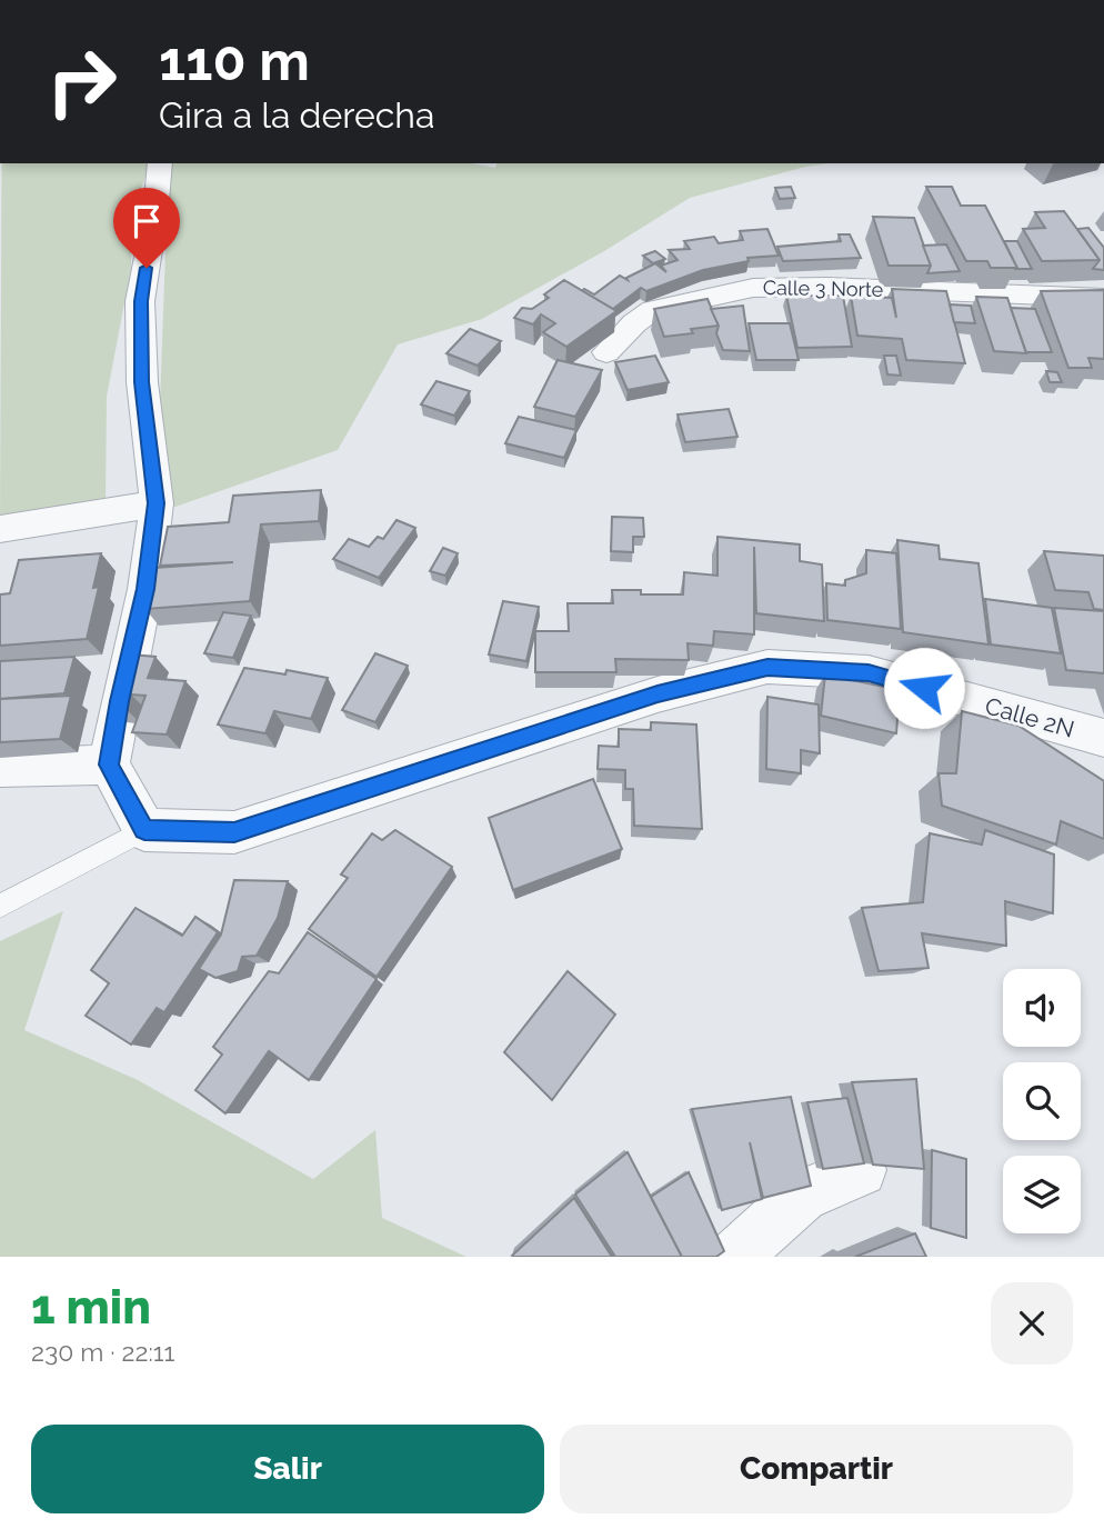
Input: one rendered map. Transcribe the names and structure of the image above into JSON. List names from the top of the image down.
{
  "streets": {
    "street": ["Calle 3 Norte", "Calle 2N"]
  },
  "page": {
    "turn": ["110 m", "Gira a la derecha"],
    "heading": ["1 min", "230 m · 22:11"],
    "buttons": ["Salir", "Compartir"]
  }
}
